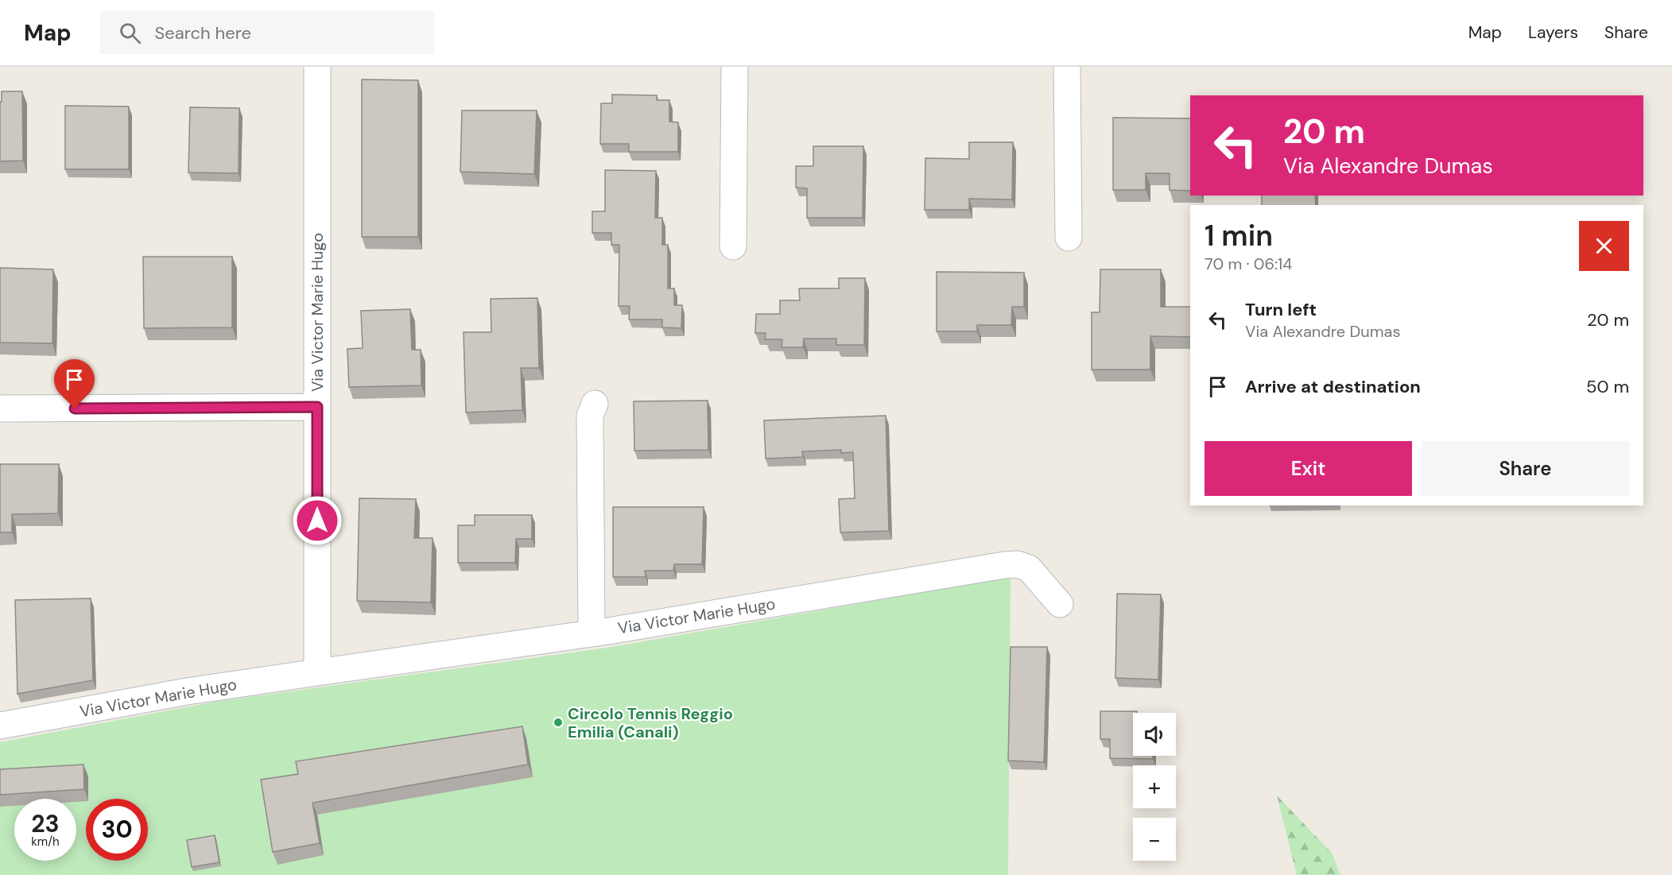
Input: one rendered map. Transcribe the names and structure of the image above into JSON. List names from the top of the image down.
{
  "streets": {
    "street": ["Via Victor Marie Hugo"]
  },
  "places": ["Circolo Tennis Reggio Emilia (Canali)"],
  "page": {
    "header": "Map",
    "search": "Search here",
    "nav": ["Map", "Layers", "Share"],
    "turn": ["20 m", "Via Alexandre Dumas"],
    "heading": ["1 min", "70 m · 06:14"],
    "list": [
      {
        "name": "Turn left",
        "note": "Via Alexandre Dumas",
        "value": "20 m"
      },
      {
        "name": "Arrive at destination",
        "value": "50 m"
      }
    ],
    "buttons": ["Exit", "Share"],
    "map_buttons": ["+", "−"],
    "speed": "23 km/h",
    "limit": "30"
  }
}
